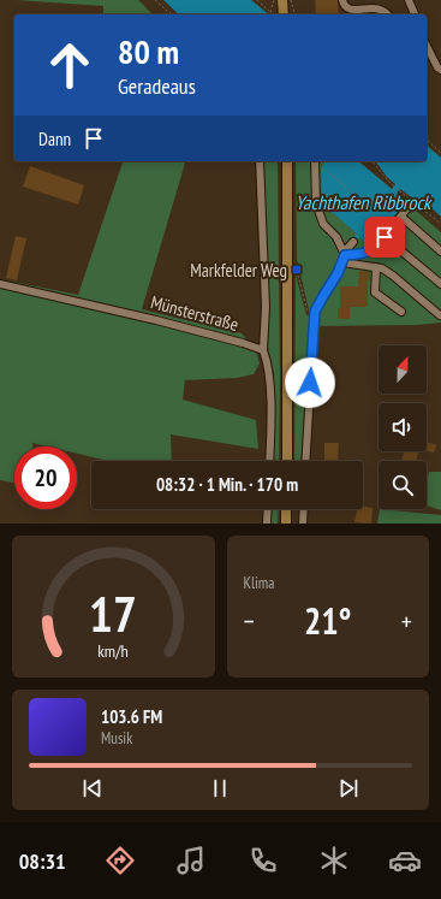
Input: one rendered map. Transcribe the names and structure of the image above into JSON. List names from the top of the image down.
{
  "streets": {
    "street": ["Münsterstraße"]
  },
  "water": ["Yachthafen Ribbrock"],
  "places": {
    "transit": ["Markfelder Weg"]
  },
  "north": "top",
  "page": {
    "turn": ["80 m", "Geradeaus"],
    "then": "Dann",
    "limit": "20",
    "trip": "08:32 · 1 Min. · 170 m",
    "tile": "Klima",
    "heat": ["−", "21°", "+"],
    "song": ["103.6 FM", "Musik"],
    "tabs": "08:31",
    "gauge": ["17", "km/h"]
  }
}
